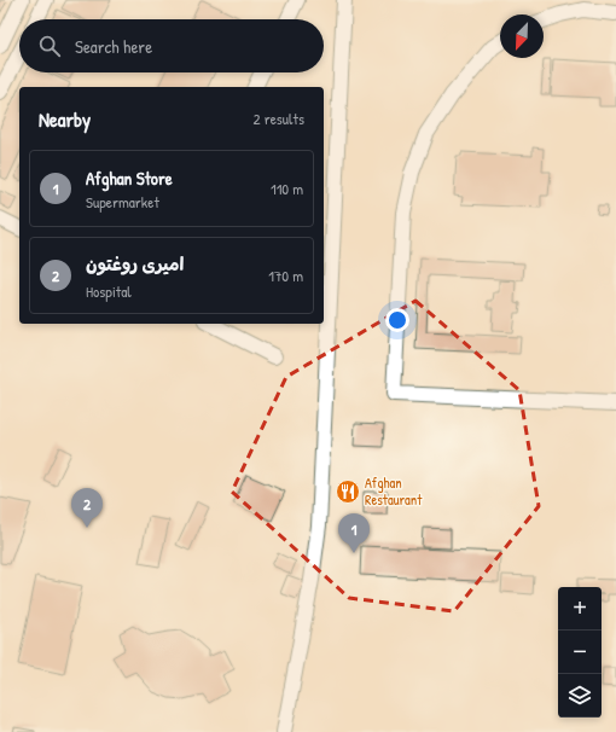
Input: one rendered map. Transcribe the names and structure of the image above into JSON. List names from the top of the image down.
{
  "places": {
    "restaurant": ["Afghan Restaurant"]
  },
  "north": "bottom left",
  "page": {
    "search": "Search here",
    "heading": ["Nearby", "2 results"],
    "list": [
      {
        "mark": "1",
        "name": "Afghan Store",
        "note": "Supermarket",
        "value": "110 m"
      },
      {
        "mark": "2",
        "name": "امیری روغتون",
        "note": "Hospital",
        "value": "170 m"
      }
    ],
    "pins": ["2", "1"],
    "map_buttons": ["+", "−"]
  }
}
